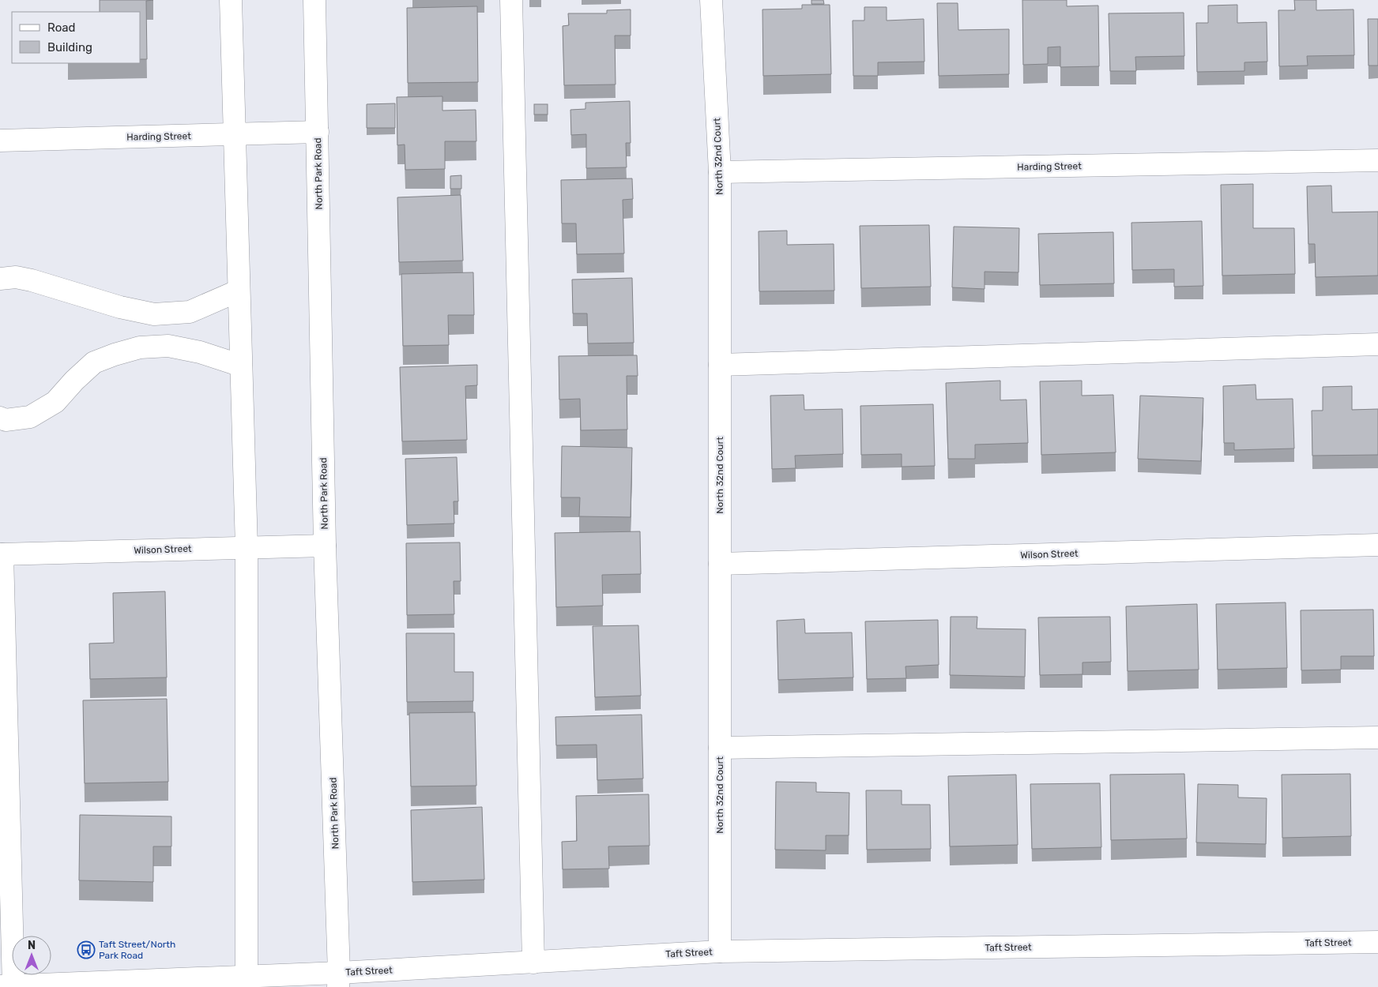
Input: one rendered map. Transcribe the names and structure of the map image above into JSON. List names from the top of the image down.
{
  "streets": {
    "street": [
      "Harding Street",
      "North 32nd Court",
      "North Park Road",
      "Wilson Street",
      "Taft Street"
    ]
  },
  "crossings": [
    ["Harding Street", "North 32nd Court"],
    ["Harding Street", "North Park Road"],
    ["North 32nd Court", "Wilson Street"],
    ["North 32nd Court", "Taft Street"],
    ["North Park Road", "Wilson Street"],
    ["North Park Road", "Taft Street"]
  ],
  "places": {
    "bus stop": ["Taft Street/North Park Road"]
  },
  "legend": ["Road", "Building"],
  "north": "top"
}
